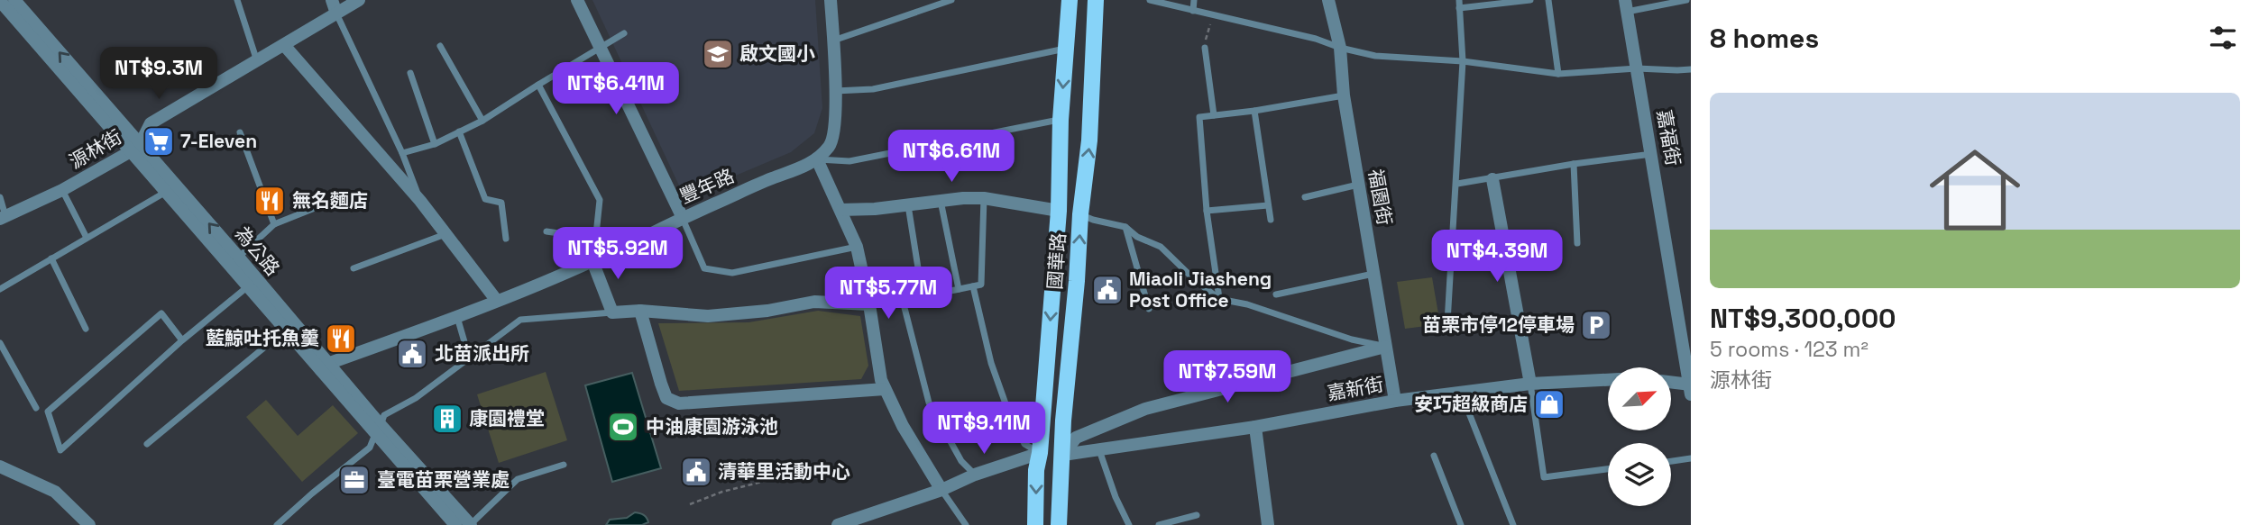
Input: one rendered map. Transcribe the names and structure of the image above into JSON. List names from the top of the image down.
{
  "streets": {
    "main road": ["國華路"],
    "street": [
      "嘉福街",
      "源林街",
      "豐年路",
      "福園街",
      "為公路",
      "嘉新街"
    ]
  },
  "crossings": [
    ["源林街", "為公路"],
    ["豐年路", "為公路"],
    ["福園街", "嘉新街"],
    ["國華路", "嘉新街"]
  ],
  "places": {
    "school or university": ["啟文國小"],
    "supermarket": ["7-Eleven"],
    "restaurant": ["無名麵店", "藍鯨吐托魚羹"],
    "public building": ["Miaoli Jiasheng Post Office", "北苗派出所", "清華里活動中心"],
    "parking": ["苗栗市停12停車場"],
    "shop": ["安巧超級商店"],
    "building": ["康園禮堂"],
    "sports": ["中油康園游泳池"],
    "office": ["臺電苗栗營業處"]
  },
  "north": "top right",
  "page": {
    "heading": "8 homes",
    "price": [
      "NT$9.3M",
      "NT$6.41M",
      "NT$6.61M",
      "NT$5.92M",
      "NT$4.39M",
      "NT$5.77M",
      "NT$7.59M",
      "NT$9.11M"
    ],
    "list": [
      {
        "name": "NT$9,300,000",
        "note": "5 rooms · 123 m² · 源林街"
      }
    ]
  }
}
